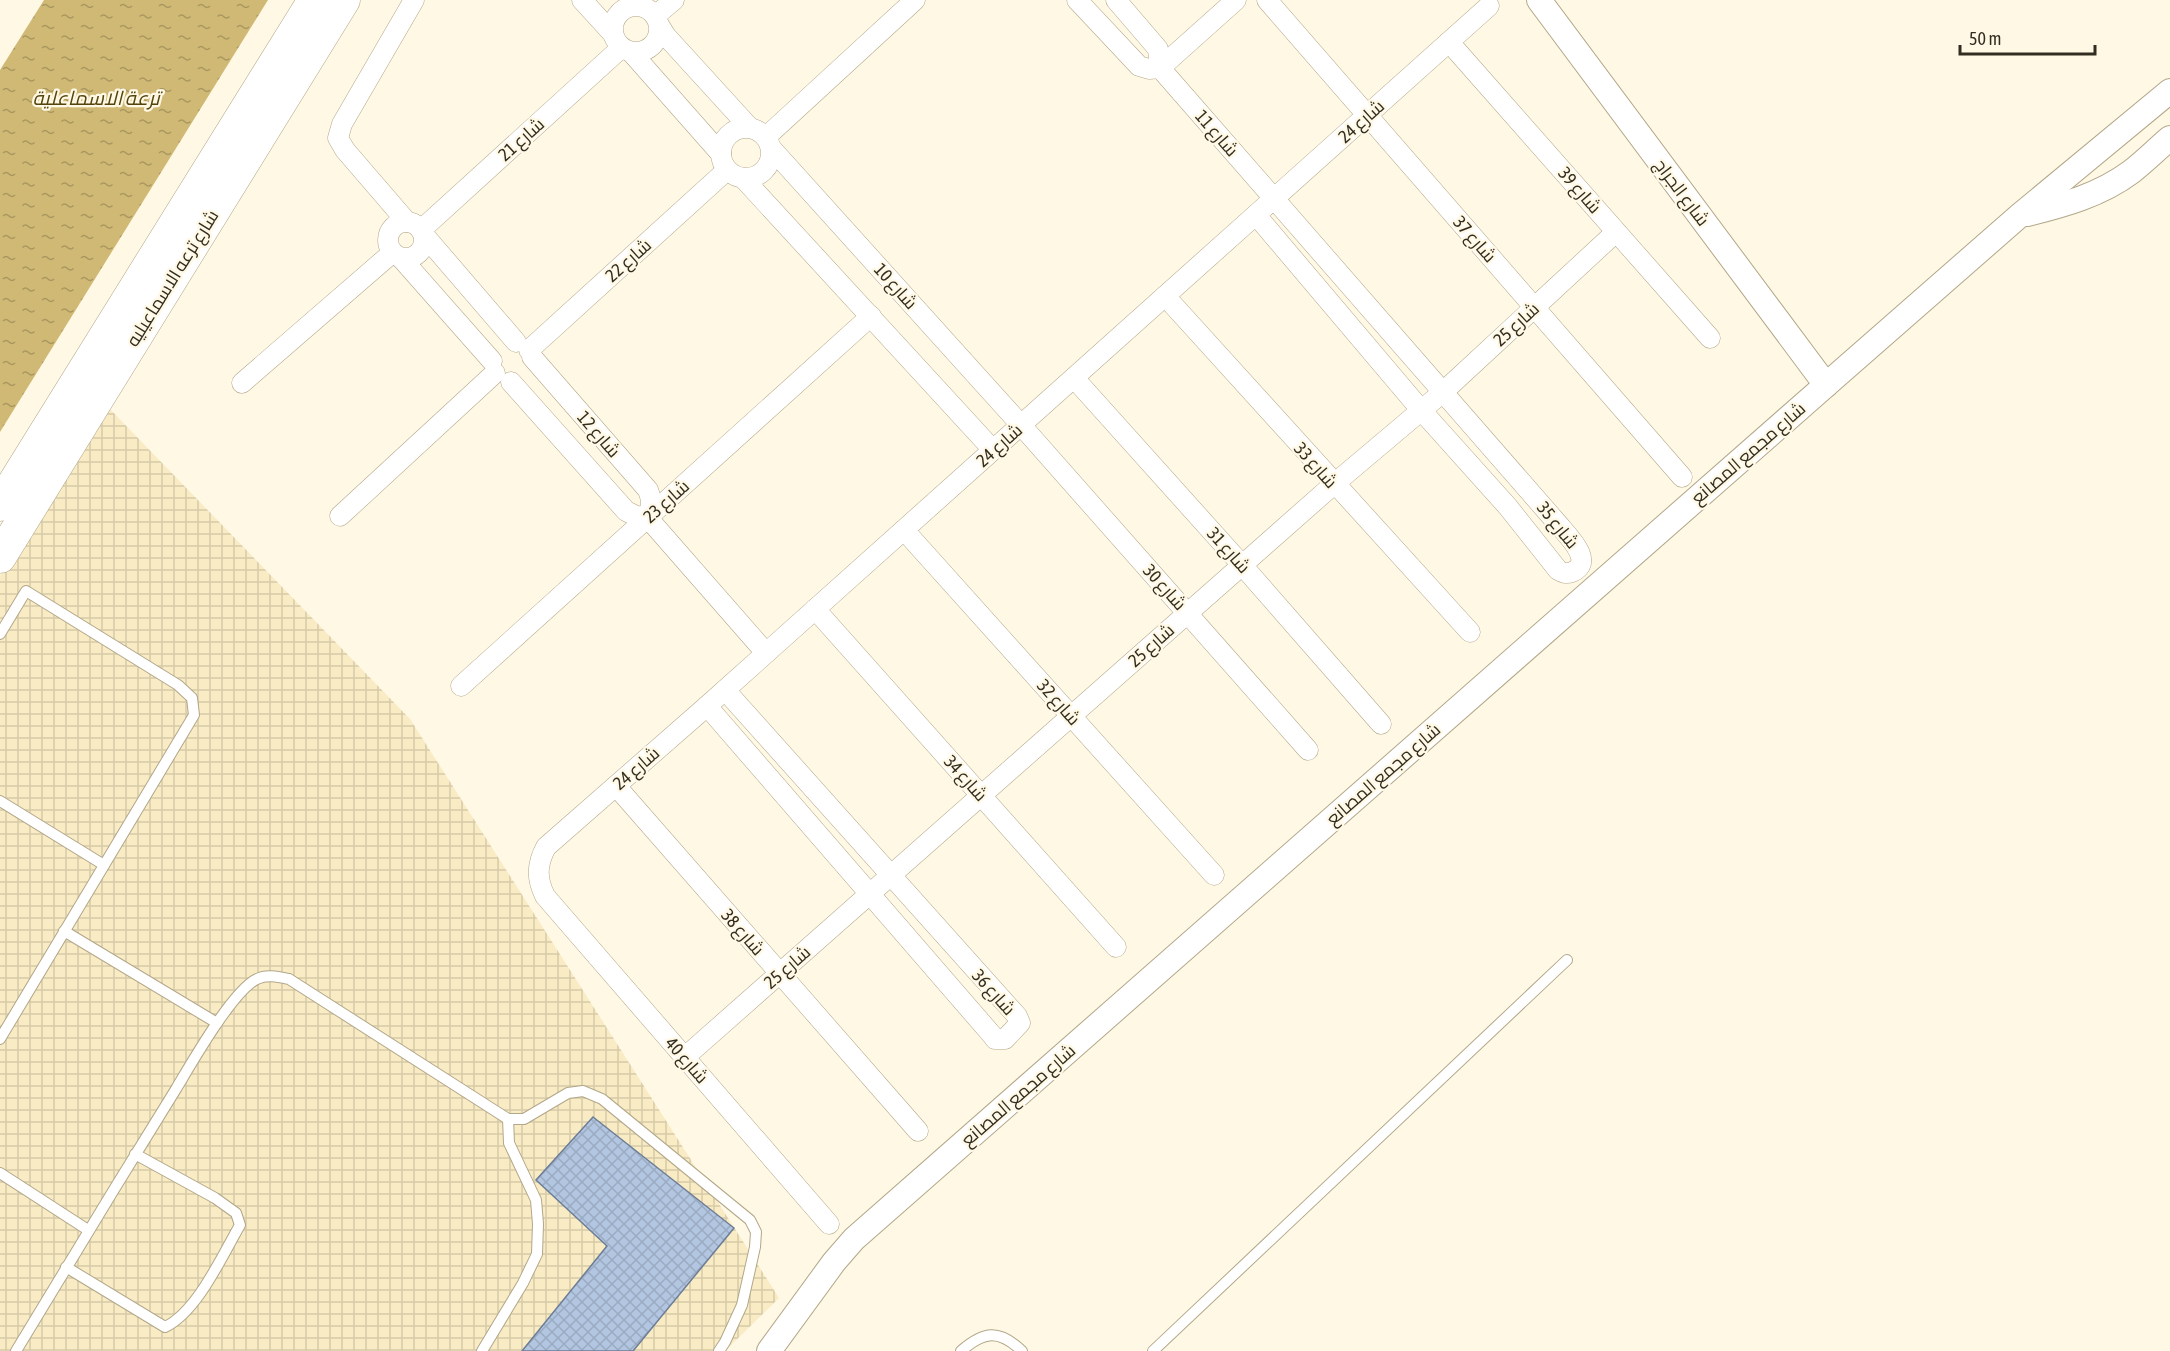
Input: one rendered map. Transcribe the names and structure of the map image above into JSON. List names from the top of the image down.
{
  "streets": {
    "main road": ["شارع ترعه الاسماعيليه"],
    "street": [
      "شارع 24",
      "شارع 11",
      "شارع 21",
      "شارع 39",
      "شارع الجراج",
      "شارع 37",
      "شارع 22",
      "شارع 10",
      "شارع 25",
      "شارع 12",
      "شارع مجمع المصانع",
      "شارع 33",
      "شارع 23",
      "شارع 35",
      "شارع 31",
      "شارع 30",
      "شارع 32",
      "شارع 34",
      "شارع 38",
      "شارع 36",
      "شارع 40"
    ]
  },
  "crossings": [
    ["شارع 24", "شارع 11"],
    ["شارع 24", "شارع 39"],
    ["شارع 24", "شارع 37"],
    ["شارع 24", "شارع 10"],
    ["شارع 24", "شارع 12"],
    ["شارع 24", "شارع 33"],
    ["شارع 24", "شارع 35"],
    ["شارع 24", "شارع 31"],
    ["شارع 24", "شارع 30"],
    ["شارع 24", "شارع 32"],
    ["شارع 24", "شارع 34"],
    ["شارع 24", "شارع 38"],
    ["شارع 24", "شارع 36"],
    ["شارع 24", "شارع 40"],
    ["شارع 11", "شارع 35"],
    ["شارع 21", "شارع 10"],
    ["شارع 21", "شارع 12"],
    ["شارع 39", "شارع 25"],
    ["شارع الجراج", "شارع مجمع المصانع"],
    ["شارع 37", "شارع 25"],
    ["شارع 22", "شارع 10"],
    ["شارع 22", "شارع 12"],
    ["شارع 10", "شارع 30"],
    ["شارع 25", "شارع 33"],
    ["شارع 25", "شارع 35"],
    ["شارع 25", "شارع 31"],
    ["شارع 25", "شارع 30"],
    ["شارع 25", "شارع 32"],
    ["شارع 25", "شارع 34"],
    ["شارع 25", "شارع 38"],
    ["شارع 25", "شارع 36"],
    ["شارع 25", "شارع 40"],
    ["شارع 12", "شارع 23"]
  ],
  "water": ["ترعة الاسماعلية"],
  "scale_bar": "50 m"
}
